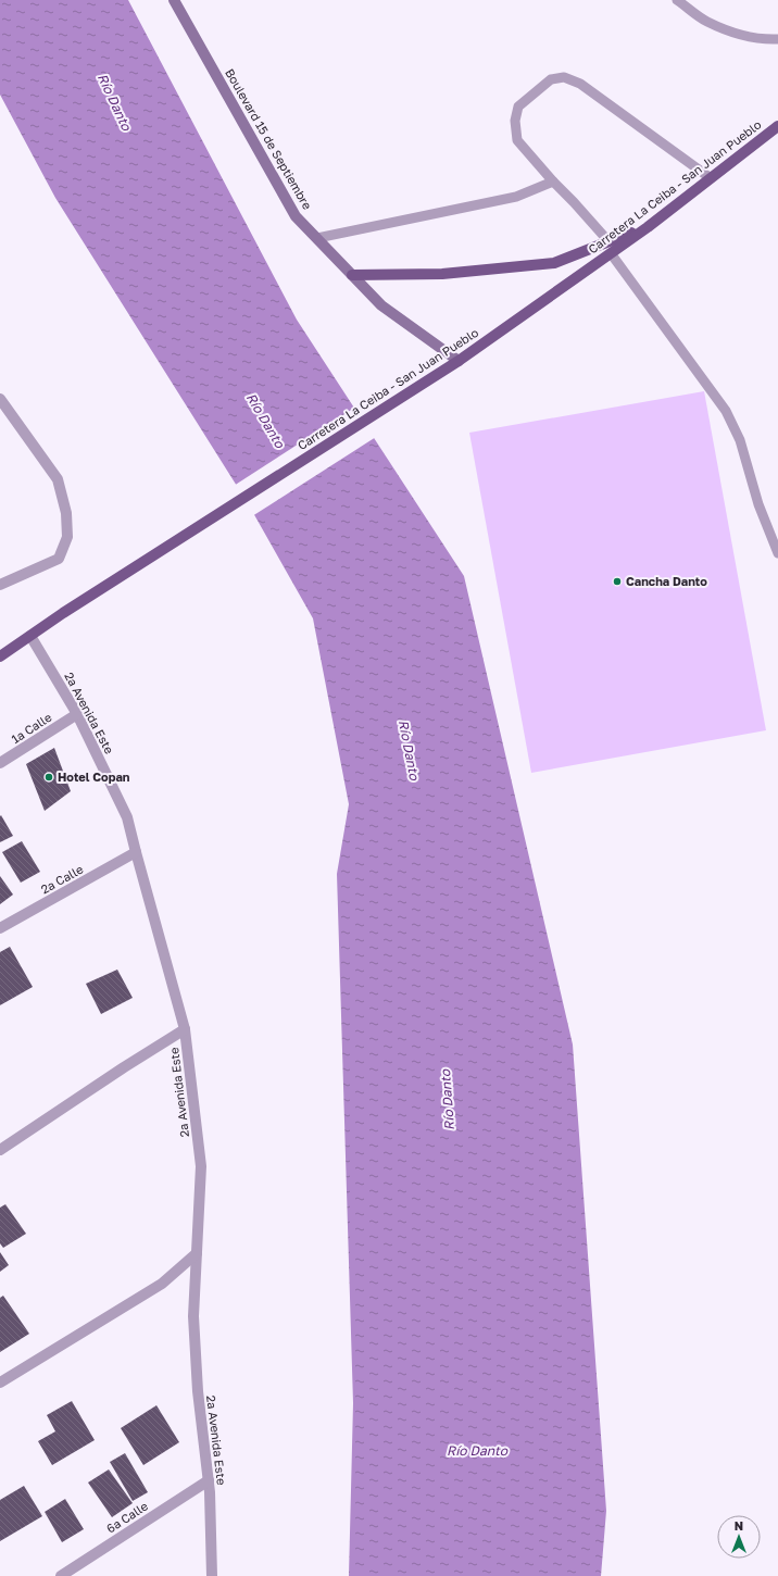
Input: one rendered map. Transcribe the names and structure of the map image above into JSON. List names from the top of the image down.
{
  "streets": {
    "main road": ["Carretera La Ceiba - San Juan Pueblo"],
    "street": [
      "Boulevard 15 de Septiembre",
      "2a Avenida Este",
      "1a Calle",
      "2a Calle",
      "6a Calle"
    ]
  },
  "crossings": [
    ["Boulevard 15 de Septiembre", "Carretera La Ceiba - San Juan Pueblo"],
    ["Carretera La Ceiba - San Juan Pueblo", "2a Avenida Este"],
    ["2a Avenida Este", "1a Calle"],
    ["2a Avenida Este", "2a Calle"],
    ["2a Avenida Este", "6a Calle"]
  ],
  "water": ["Río Danto"],
  "places": ["Cancha Danto", "Hotel Copan"],
  "north": "top"
}
